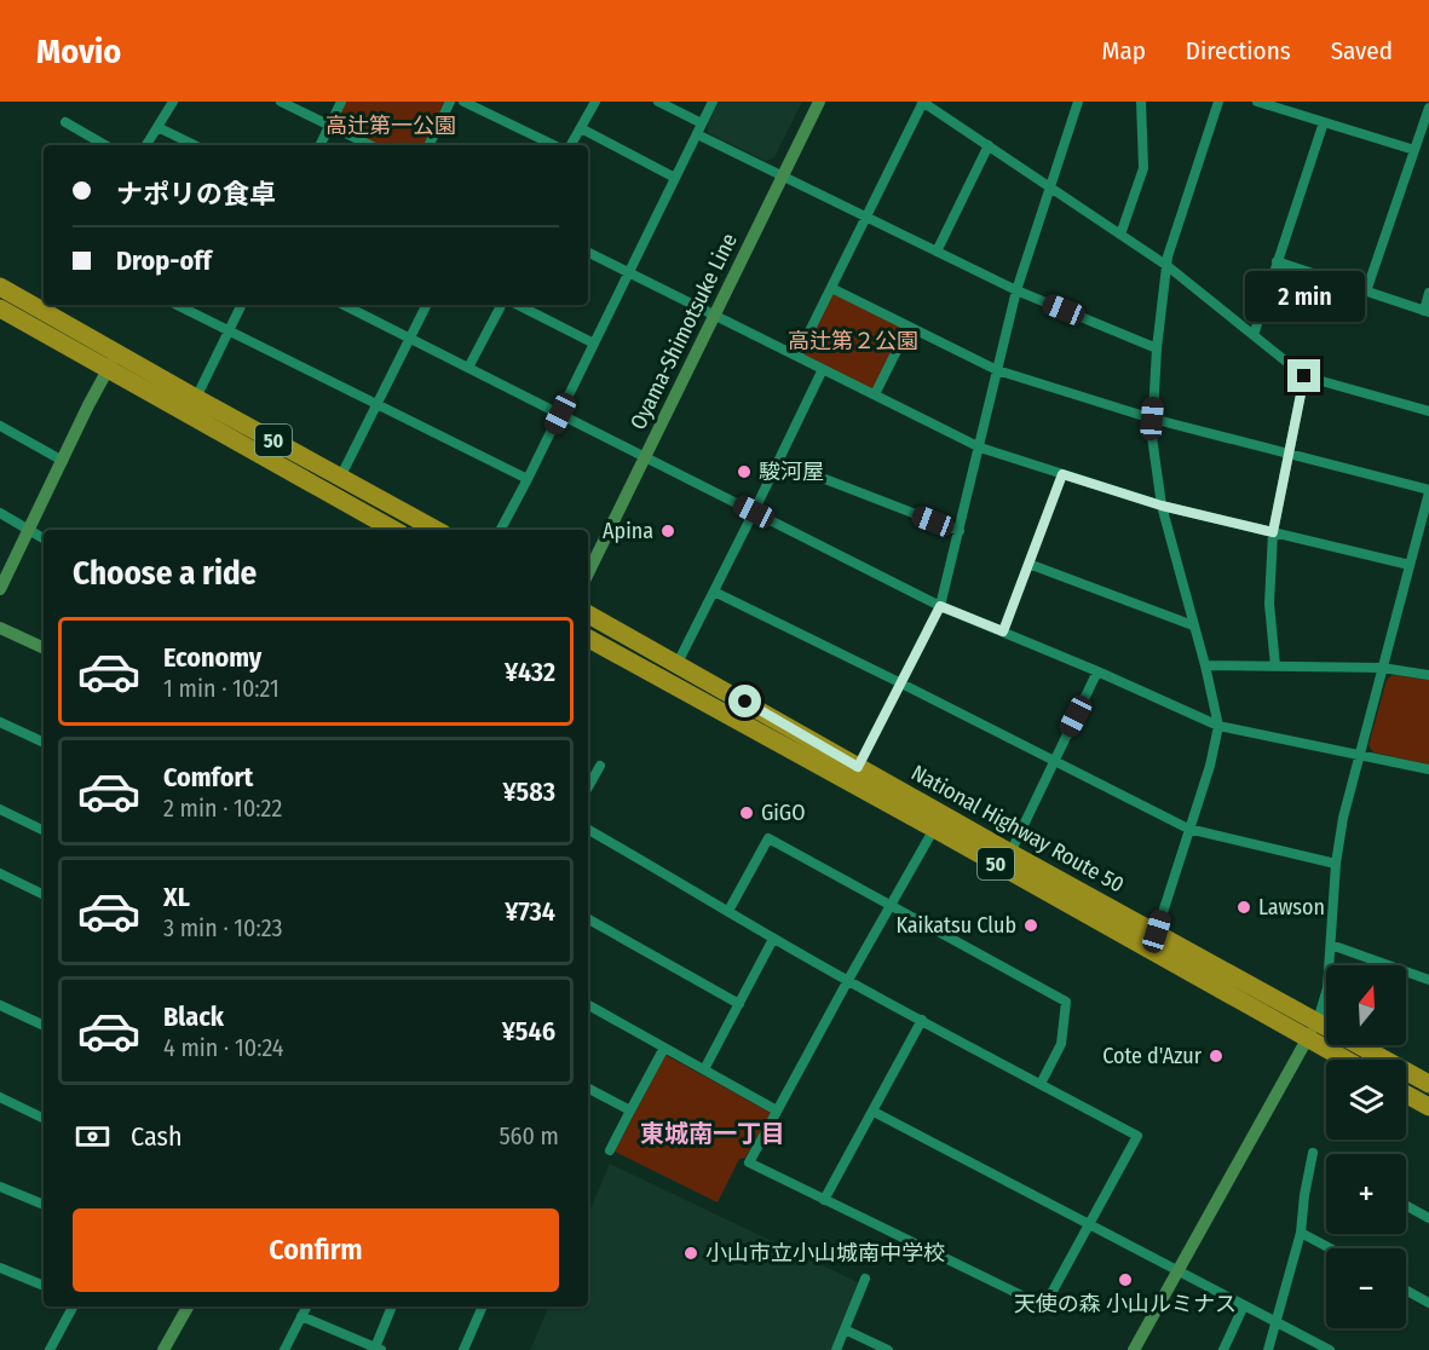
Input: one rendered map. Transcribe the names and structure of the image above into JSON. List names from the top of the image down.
{
  "streets": {
    "highway": ["50", "National Highway Route 50"],
    "street": ["Oyama-Shimotsuke Line"]
  },
  "districts": ["東城南一丁目"],
  "parks": ["高辻第一公園", "高辻第２公園"],
  "places": [
    "駿河屋",
    "Apina",
    "GiGO",
    "Lawson",
    "Kaikatsu Club",
    "Cote d'Azur",
    "小山市立小山城南中学校",
    "天使の森 小山ルミナス"
  ],
  "north": "top",
  "page": {
    "header": "Movio",
    "nav": ["Map", "Directions", "Saved"],
    "banner": ["ナポリの食卓", "Drop-off"],
    "bubble": "2 min",
    "heading": "Choose a ride",
    "list": [
      {
        "name": "Economy",
        "note": "1 min · 10:21",
        "value": "¥432"
      },
      {
        "name": "Comfort",
        "note": "2 min · 10:22",
        "value": "¥583"
      },
      {
        "name": "XL",
        "note": "3 min · 10:23",
        "value": "¥734"
      },
      {
        "name": "Black",
        "note": "4 min · 10:24",
        "value": "¥546"
      }
    ],
    "map_buttons": ["+", "−"],
    "pay": ["Cash", "560 m"],
    "buttons": "Confirm"
  }
}
